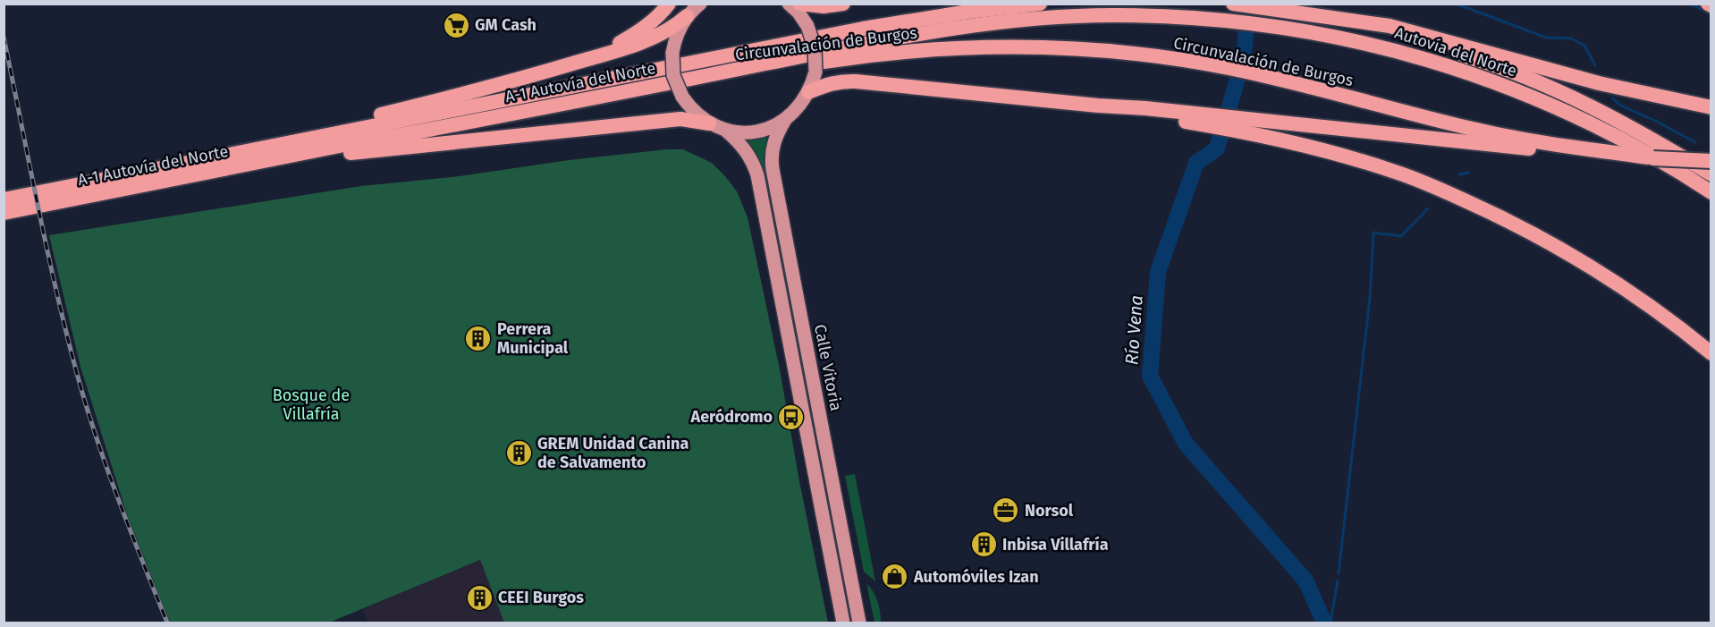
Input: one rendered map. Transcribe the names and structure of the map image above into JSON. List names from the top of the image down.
{
  "streets": {
    "highway": [
      "Circunvalación de Burgos",
      "Autovía del Norte",
      "A-1 Autovía del Norte",
      "Calle Vitoria"
    ]
  },
  "crossings": [
    ["Circunvalación de Burgos", "A-1 Autovía del Norte"],
    ["Autovía del Norte", "A-1 Autovía del Norte"]
  ],
  "water": ["Río Vena"],
  "parks": ["Bosque de Villafría"],
  "places": {
    "supermarket": ["GM Cash"],
    "building": [
      "Perrera Municipal",
      "GREM Unidad Canina de Salvamento",
      "Inbisa Villafría",
      "CEEI Burgos"
    ],
    "bus stop": ["Aeródromo"],
    "office": ["Norsol"],
    "shop": ["Automóviles Izan"]
  }
}
